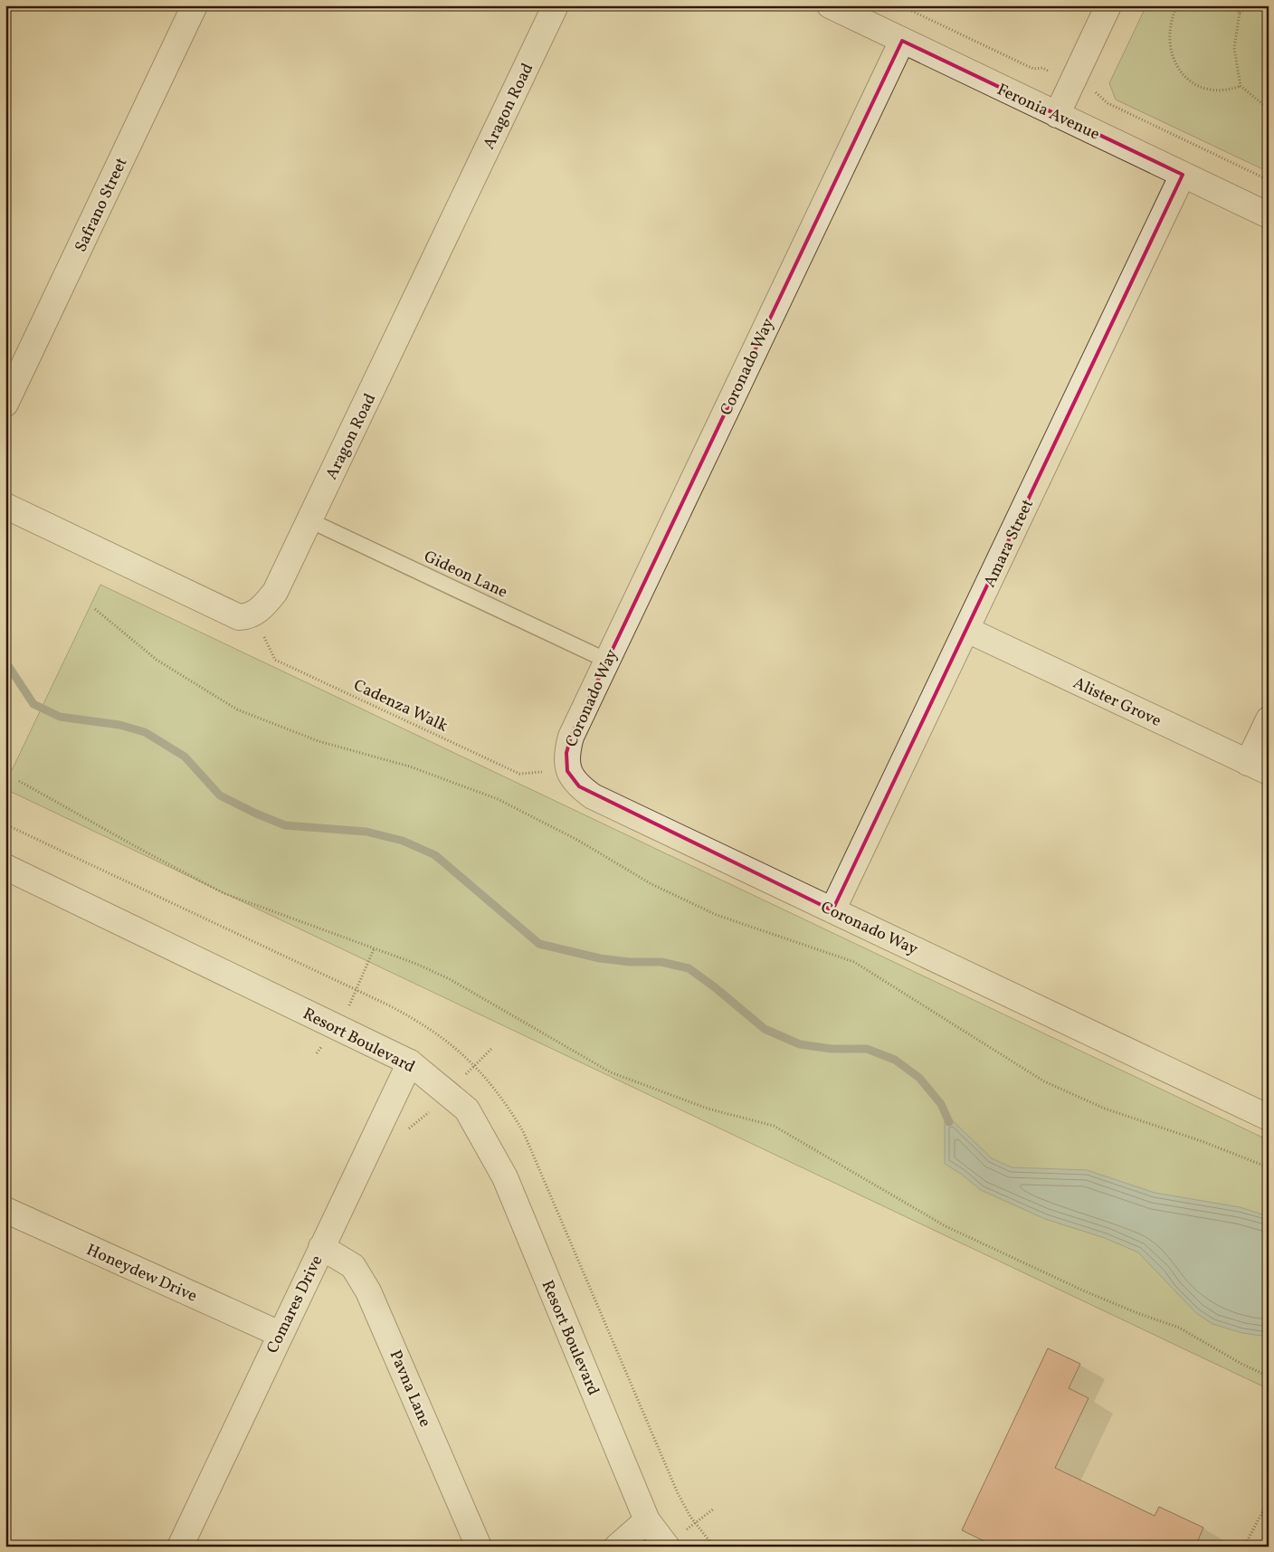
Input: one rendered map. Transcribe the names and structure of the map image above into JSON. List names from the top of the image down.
{
  "streets": {
    "street": [
      "Aragon Road",
      "Feronia Avenue",
      "Safrano Street",
      "Coronado Way",
      "Amara Street",
      "Alister Grove",
      "Resort Boulevard",
      "Honeydew Drive",
      "Comares Drive",
      "Pavna Lane"
    ],
    "lane": ["Gideon Lane"],
    "path": ["Cadenza Walk"]
  },
  "crossings": [
    ["Aragon Road", "Gideon Lane"],
    ["Aragon Road", "Cadenza Walk"],
    ["Feronia Avenue", "Coronado Way"],
    ["Feronia Avenue", "Amara Street"],
    ["Coronado Way", "Amara Street"],
    ["Coronado Way", "Gideon Lane"],
    ["Coronado Way", "Cadenza Walk"],
    ["Amara Street", "Alister Grove"],
    ["Resort Boulevard", "Comares Drive"],
    ["Honeydew Drive", "Comares Drive"],
    ["Comares Drive", "Pavna Lane"]
  ]
}
